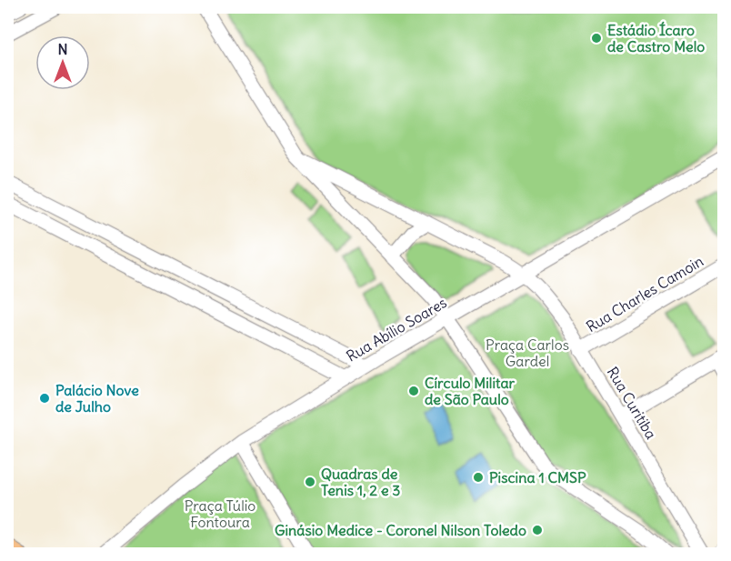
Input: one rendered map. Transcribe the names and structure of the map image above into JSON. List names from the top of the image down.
{
  "streets": {
    "street": ["Rua Charles Camoin", "Rua Abílio Soares", "Rua Curitiba"]
  },
  "crossings": [
    ["Rua Charles Camoin", "Rua Curitiba"],
    ["Rua Abílio Soares", "Rua Curitiba"]
  ],
  "parks": ["Praça Carlos Gardel", "Praça Túlio Fontoura"],
  "places": [
    "Estádio Ícaro de Castro Melo",
    "Círculo Militar de São Paulo",
    "Palácio Nove de Julho",
    "Piscina 1 CMSP",
    "Quadras de Tenis 1, 2 e 3",
    "Ginásio Medice - Coronel Nilson Toledo"
  ],
  "north": "top"
}
